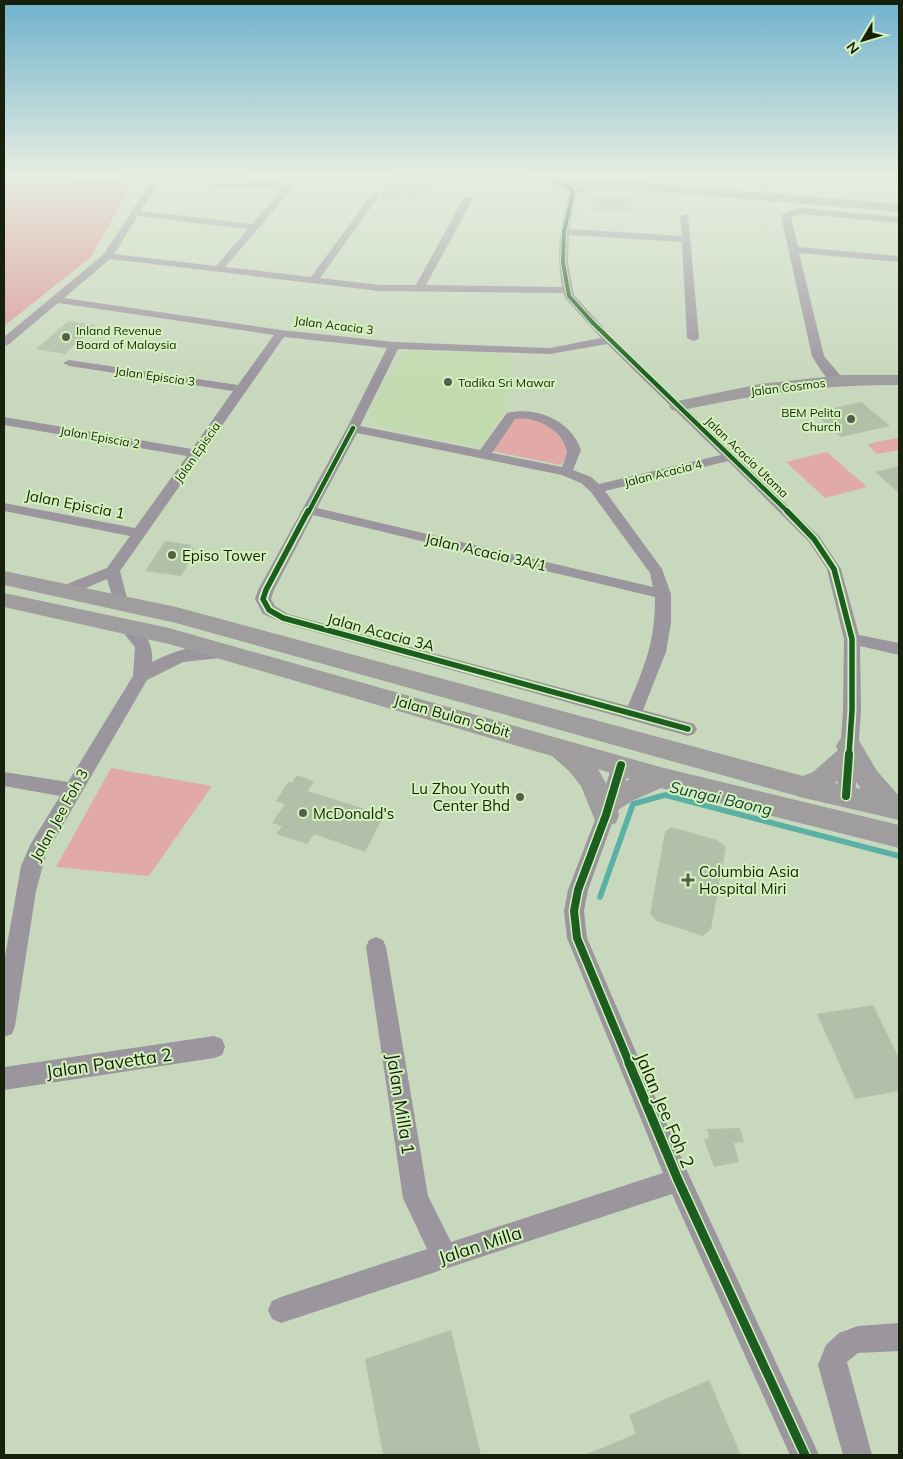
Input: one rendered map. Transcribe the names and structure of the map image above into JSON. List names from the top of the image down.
{
  "streets": {
    "main road": ["Jalan Cosmos", "Jalan Bulan Sabit"],
    "street": [
      "Jalan Acacia 3",
      "Jalan Episcia 3",
      "Jalan Episcia 2",
      "Jalan Episcia",
      "Jalan Acacia Utama",
      "Jalan Acacia 4",
      "Jalan Episcia 1",
      "Jalan Acacia 3A/1",
      "Jalan Acacia 3A",
      "Jalan Jee Foh 3",
      "Jalan Pavetta 2",
      "Jalan Milla 1",
      "Jalan Jee Foh 2",
      "Jalan Milla"
    ]
  },
  "crossings": [
    ["Jalan Acacia 3", "Jalan Episcia"],
    ["Jalan Acacia 3", "Jalan Acacia Utama"],
    ["Jalan Acacia 3", "Jalan Acacia 3A"],
    ["Jalan Episcia 3", "Jalan Episcia"],
    ["Jalan Cosmos", "Jalan Acacia Utama"],
    ["Jalan Episcia 2", "Jalan Episcia"],
    ["Jalan Episcia", "Jalan Episcia 1"],
    ["Jalan Acacia Utama", "Jalan Acacia 4"],
    ["Jalan Acacia Utama", "Jalan Bulan Sabit"],
    ["Jalan Acacia 3A/1", "Jalan Acacia 3A"],
    ["Jalan Bulan Sabit", "Jalan Jee Foh 3"],
    ["Jalan Bulan Sabit", "Jalan Jee Foh 2"],
    ["Jalan Milla 1", "Jalan Milla"],
    ["Jalan Jee Foh 2", "Jalan Milla"]
  ],
  "water": ["Sungai Baong"],
  "places": {
    "other": [
      "Inland Revenue Board of Malaysia",
      "Tadika Sri Mawar",
      "BEM Pelita Church",
      "Episo Tower",
      "Lu Zhou Youth Center Bhd",
      "McDonald's"
    ],
    "health": ["Columbia Asia Hospital Miri"]
  },
  "north": "bottom left"
}
